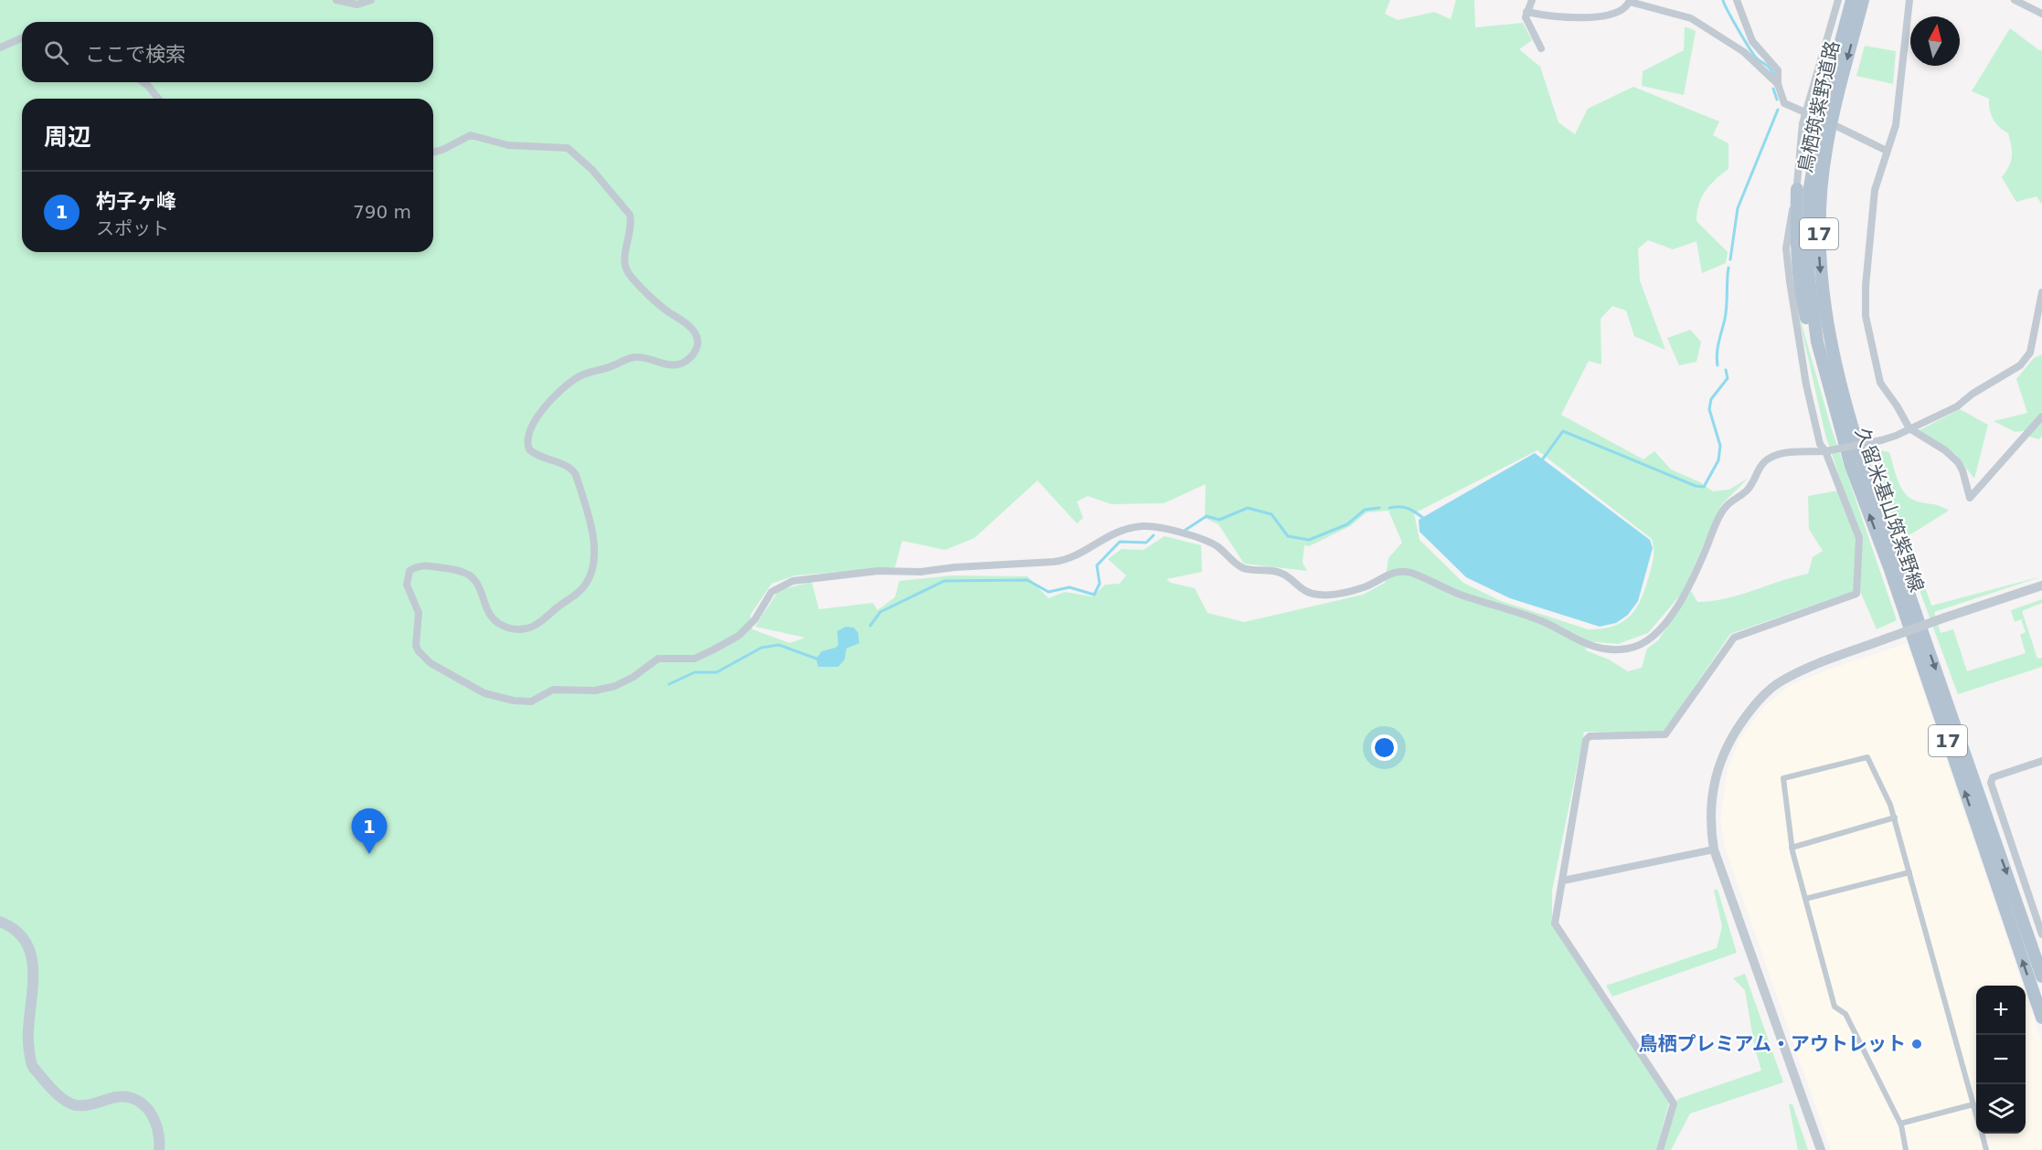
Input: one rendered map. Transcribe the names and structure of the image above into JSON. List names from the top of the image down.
{
  "streets": {
    "main road": ["鳥栖筑紫野道路", "17", "久留米基山筑紫野線"]
  },
  "one_way": ["鳥栖筑紫野道路", "久留米基山筑紫野線"],
  "places": ["鳥栖プレミアム・アウトレット"],
  "north": "top",
  "page": {
    "search": "ここで検索",
    "heading": "周辺",
    "list": [
      {
        "mark": "1",
        "name": "杓子ヶ峰",
        "note": "スポット",
        "value": "790 m"
      }
    ],
    "pins": "1",
    "map_buttons": ["+", "−"]
  }
}
